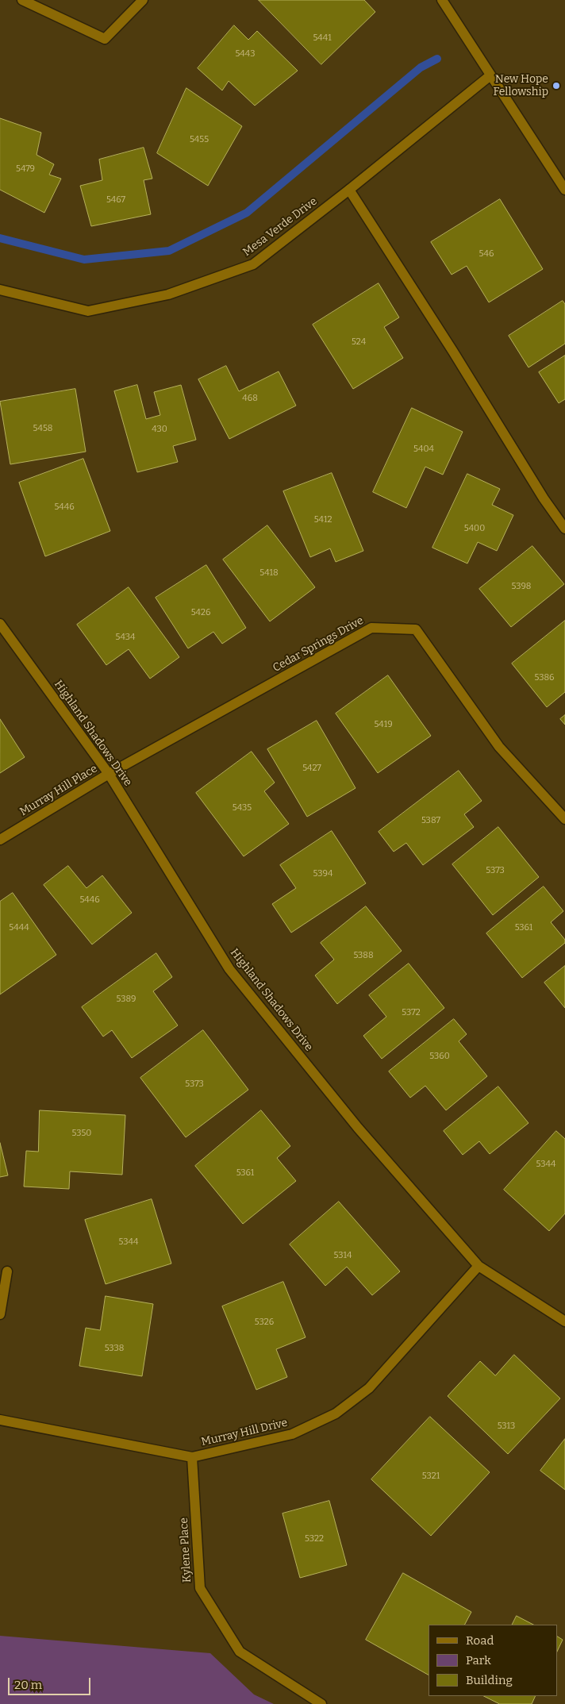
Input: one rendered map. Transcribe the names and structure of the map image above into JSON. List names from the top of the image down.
{
  "streets": {
    "street": [
      "Mesa Verde Drive",
      "Cedar Springs Drive",
      "Highland Shadows Drive",
      "Murray Hill Place",
      "Murray Hill Drive",
      "Kylene Place"
    ]
  },
  "crossings": [
    ["Cedar Springs Drive", "Highland Shadows Drive"],
    ["Cedar Springs Drive", "Murray Hill Place"],
    ["Highland Shadows Drive", "Murray Hill Place"],
    ["Highland Shadows Drive", "Murray Hill Drive"],
    ["Murray Hill Drive", "Kylene Place"]
  ],
  "places": ["New Hope Fellowship"],
  "house_numbers": [
    "5441",
    "5443",
    "5455",
    "5479",
    "5467",
    "546",
    "524",
    "468",
    "5458",
    "430",
    "5404",
    "5446",
    "5412",
    "5400",
    "5418",
    "5398",
    "5426",
    "5434",
    "5386",
    "5419",
    "5427",
    "5435",
    "5387",
    "5373",
    "5394",
    "5446",
    "5444",
    "5361",
    "5388",
    "5389",
    "5372",
    "5360",
    "5373",
    "5350",
    "5344",
    "5361",
    "5344",
    "5314",
    "5326",
    "5338",
    "5313",
    "5321",
    "5322"
  ],
  "legend": ["Road", "Park", "Building"],
  "scale_bar": "20 m"
}
